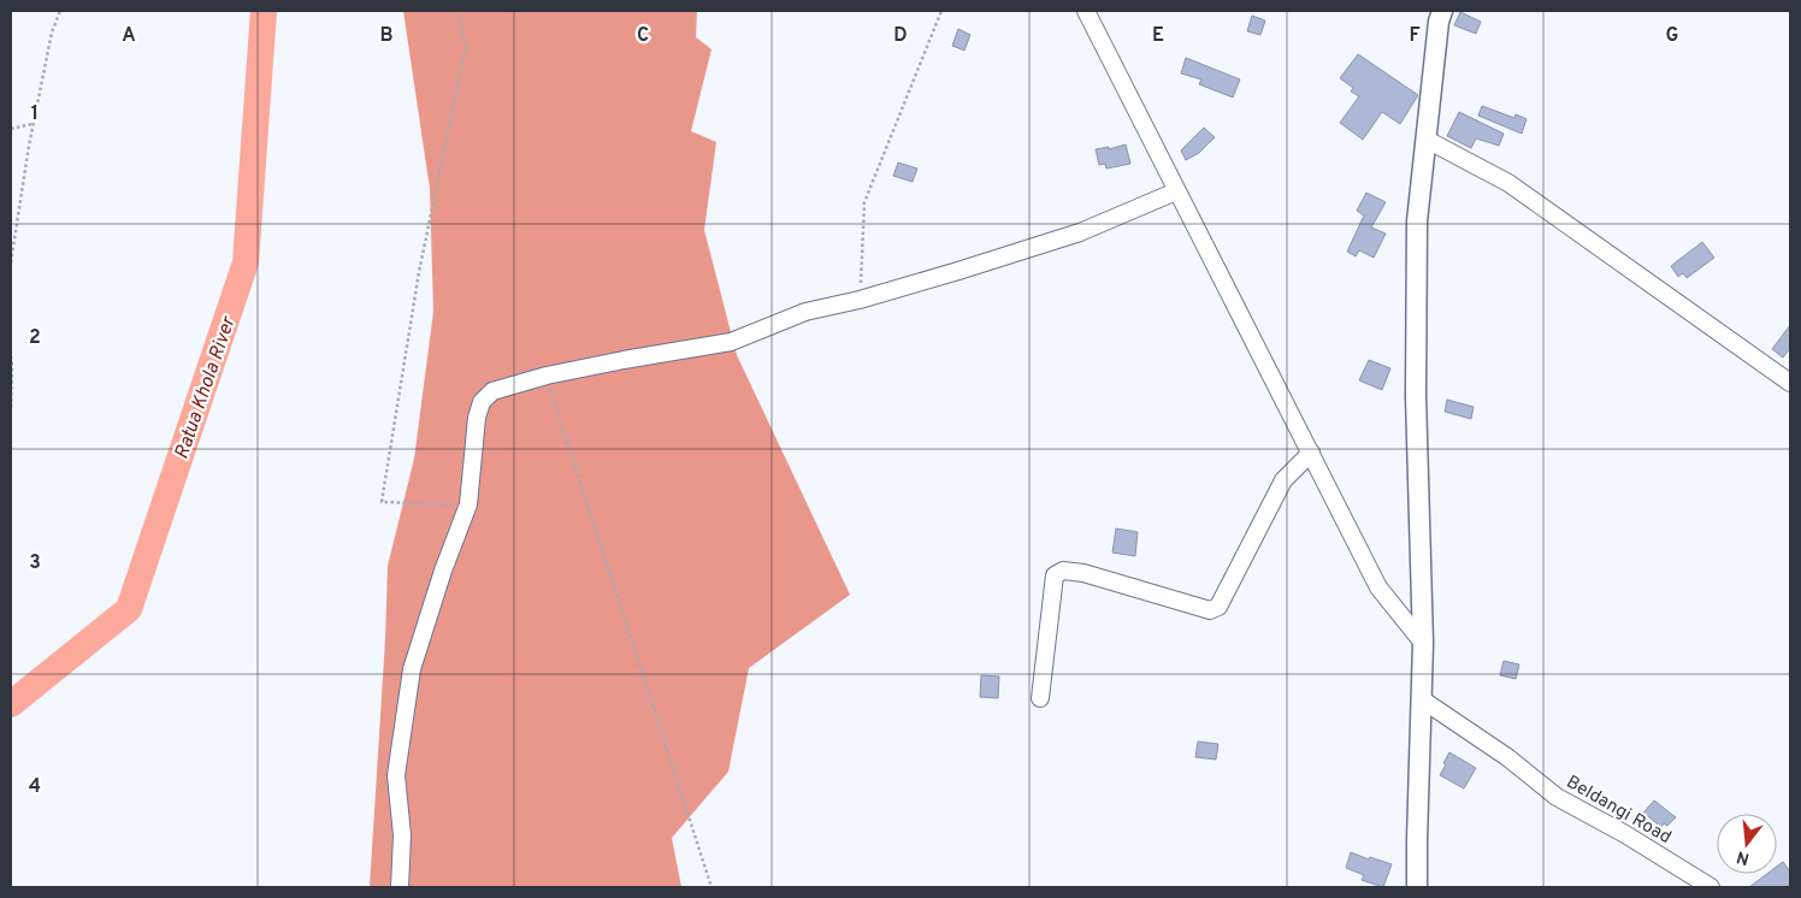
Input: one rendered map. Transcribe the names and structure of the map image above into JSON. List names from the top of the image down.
{
  "streets": {
    "street": ["Beldangi Road"]
  },
  "water": ["Ratua Khola River"],
  "north": "bottom",
  "grid": {
    "columns": [
      "A",
      "B",
      "C",
      "D",
      "E",
      "F",
      "G"
    ],
    "rows": [
      "1",
      "2",
      "3",
      "4"
    ]
  }
}
